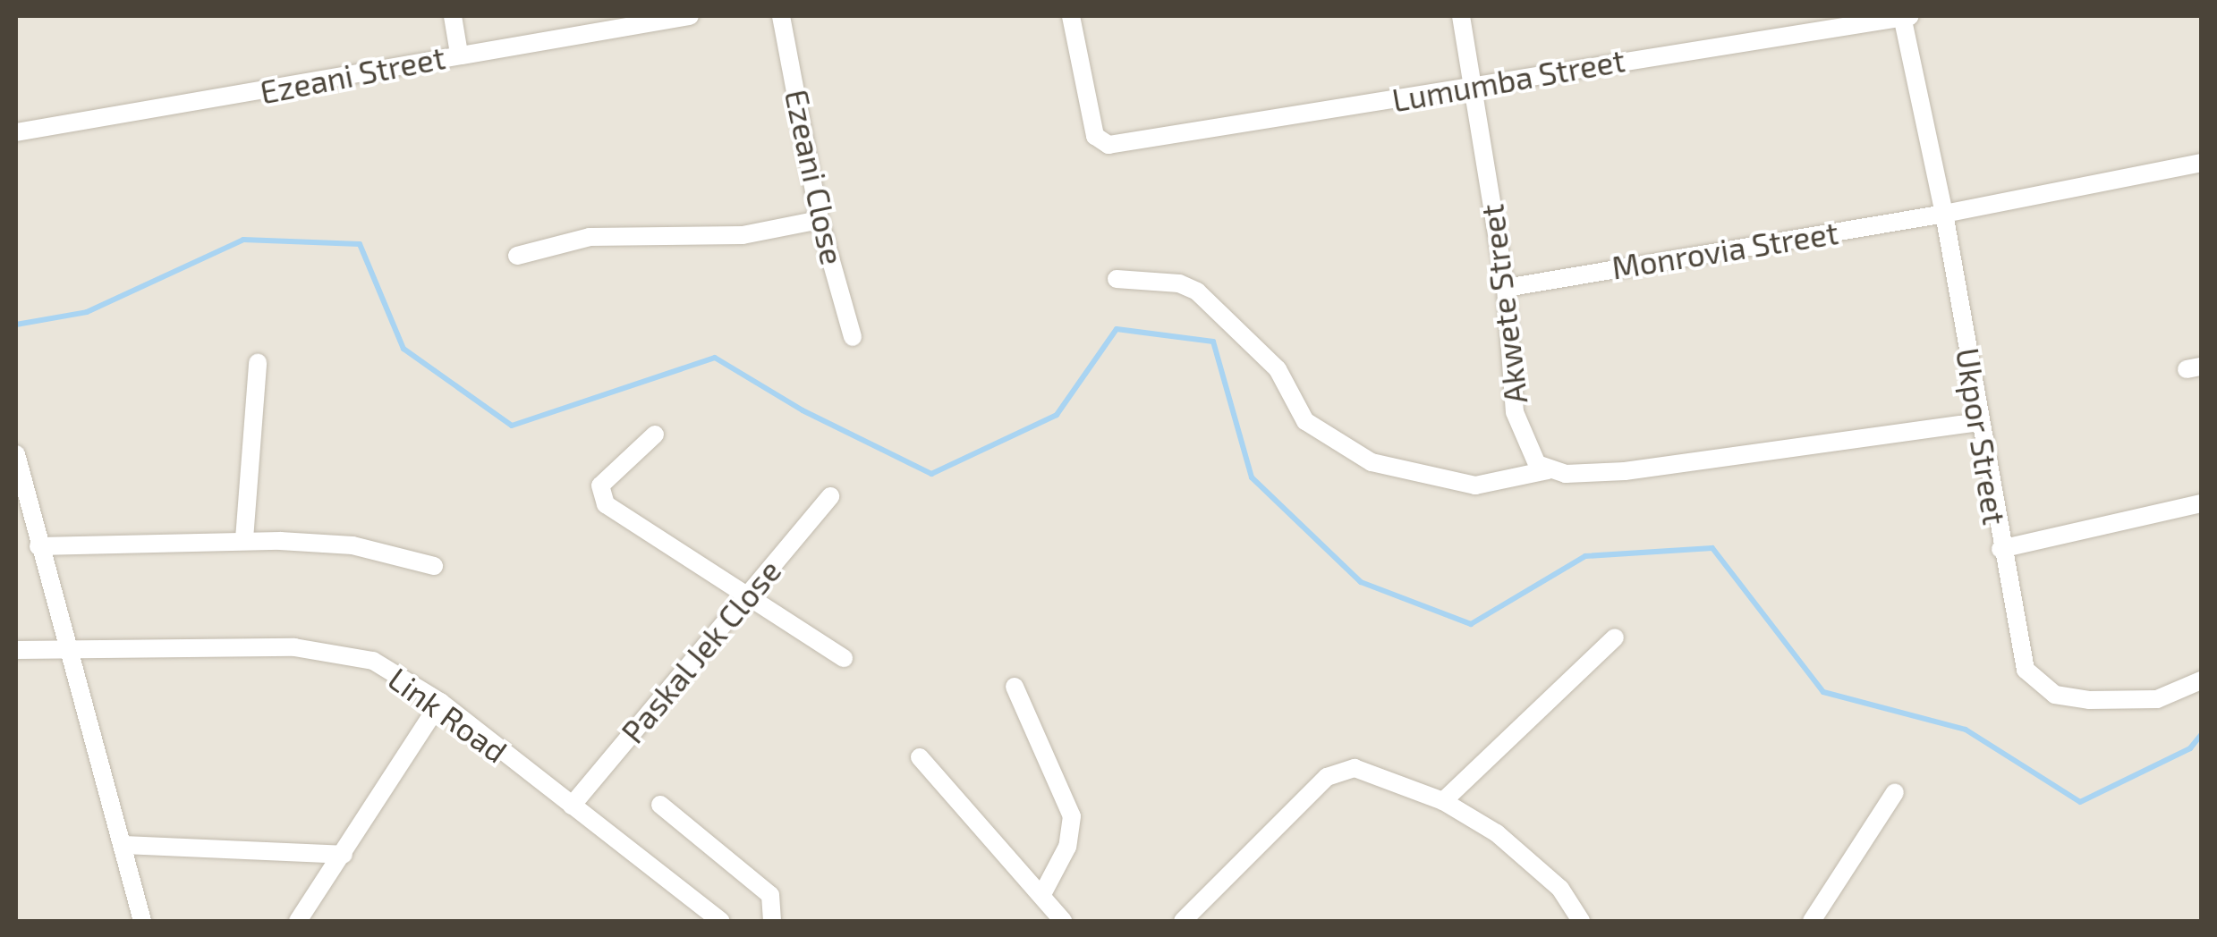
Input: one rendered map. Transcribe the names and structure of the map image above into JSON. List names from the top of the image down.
{
  "streets": {
    "street": [
      "Ezeani Street",
      "Lumumba Street",
      "Ezeani Close",
      "Monrovia Street",
      "Akwete Street",
      "Ukpor Street",
      "Paskal Jek Close",
      "Link Road"
    ]
  },
  "crossings": [
    ["Lumumba Street", "Akwete Street"],
    ["Lumumba Street", "Ukpor Street"],
    ["Monrovia Street", "Akwete Street"],
    ["Monrovia Street", "Ukpor Street"],
    ["Paskal Jek Close", "Link Road"]
  ]
}
